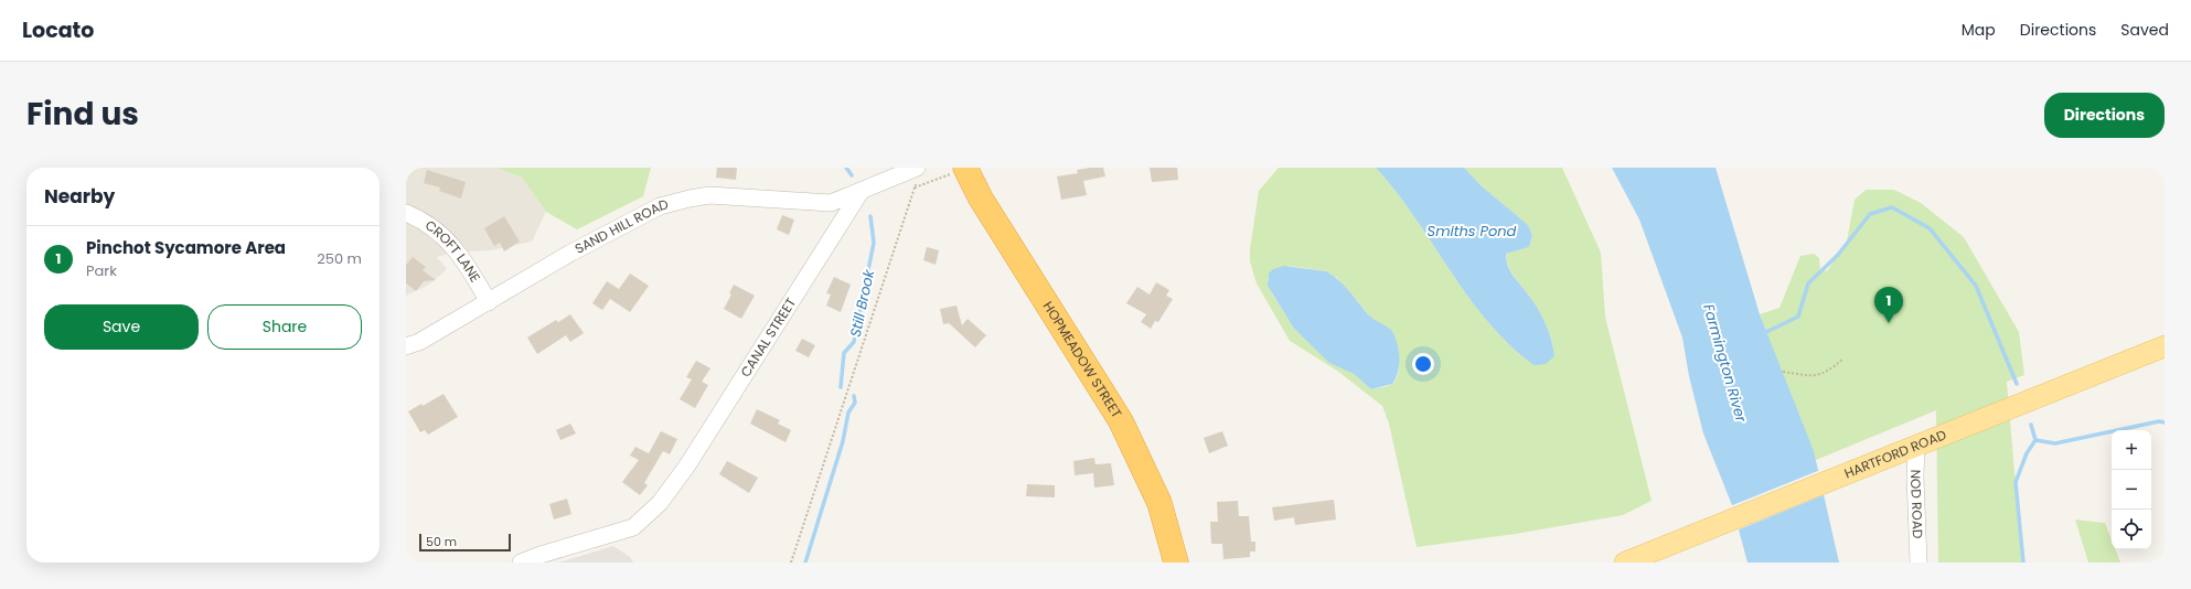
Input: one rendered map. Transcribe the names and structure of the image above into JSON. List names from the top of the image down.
{
  "streets": {
    "highway": ["HOPMEADOW STREET"],
    "main road": ["HARTFORD ROAD"],
    "street": [
      "SAND HILL ROAD",
      "CROFT LANE",
      "CANAL STREET",
      "NOD ROAD"
    ]
  },
  "crossings": [
    ["SAND HILL ROAD", "CROFT LANE"],
    ["SAND HILL ROAD", "CANAL STREET"],
    ["HARTFORD ROAD", "NOD ROAD"]
  ],
  "water": ["Smiths Pond", "Still Brook", "Farmington River"],
  "scale_bar": "50 m",
  "page": {
    "header": "Locato",
    "nav": ["Map", "Directions", "Saved"],
    "title": "Find us",
    "buttons": [
      "Directions",
      ["Save", "Share"]
    ],
    "heading": "Nearby",
    "list": [
      {
        "mark": "1",
        "name": "Pinchot Sycamore Area",
        "note": "Park",
        "value": "250 m"
      }
    ],
    "pins": "1",
    "map_buttons": ["+", "−"],
    "scale": "50 m"
  }
}
